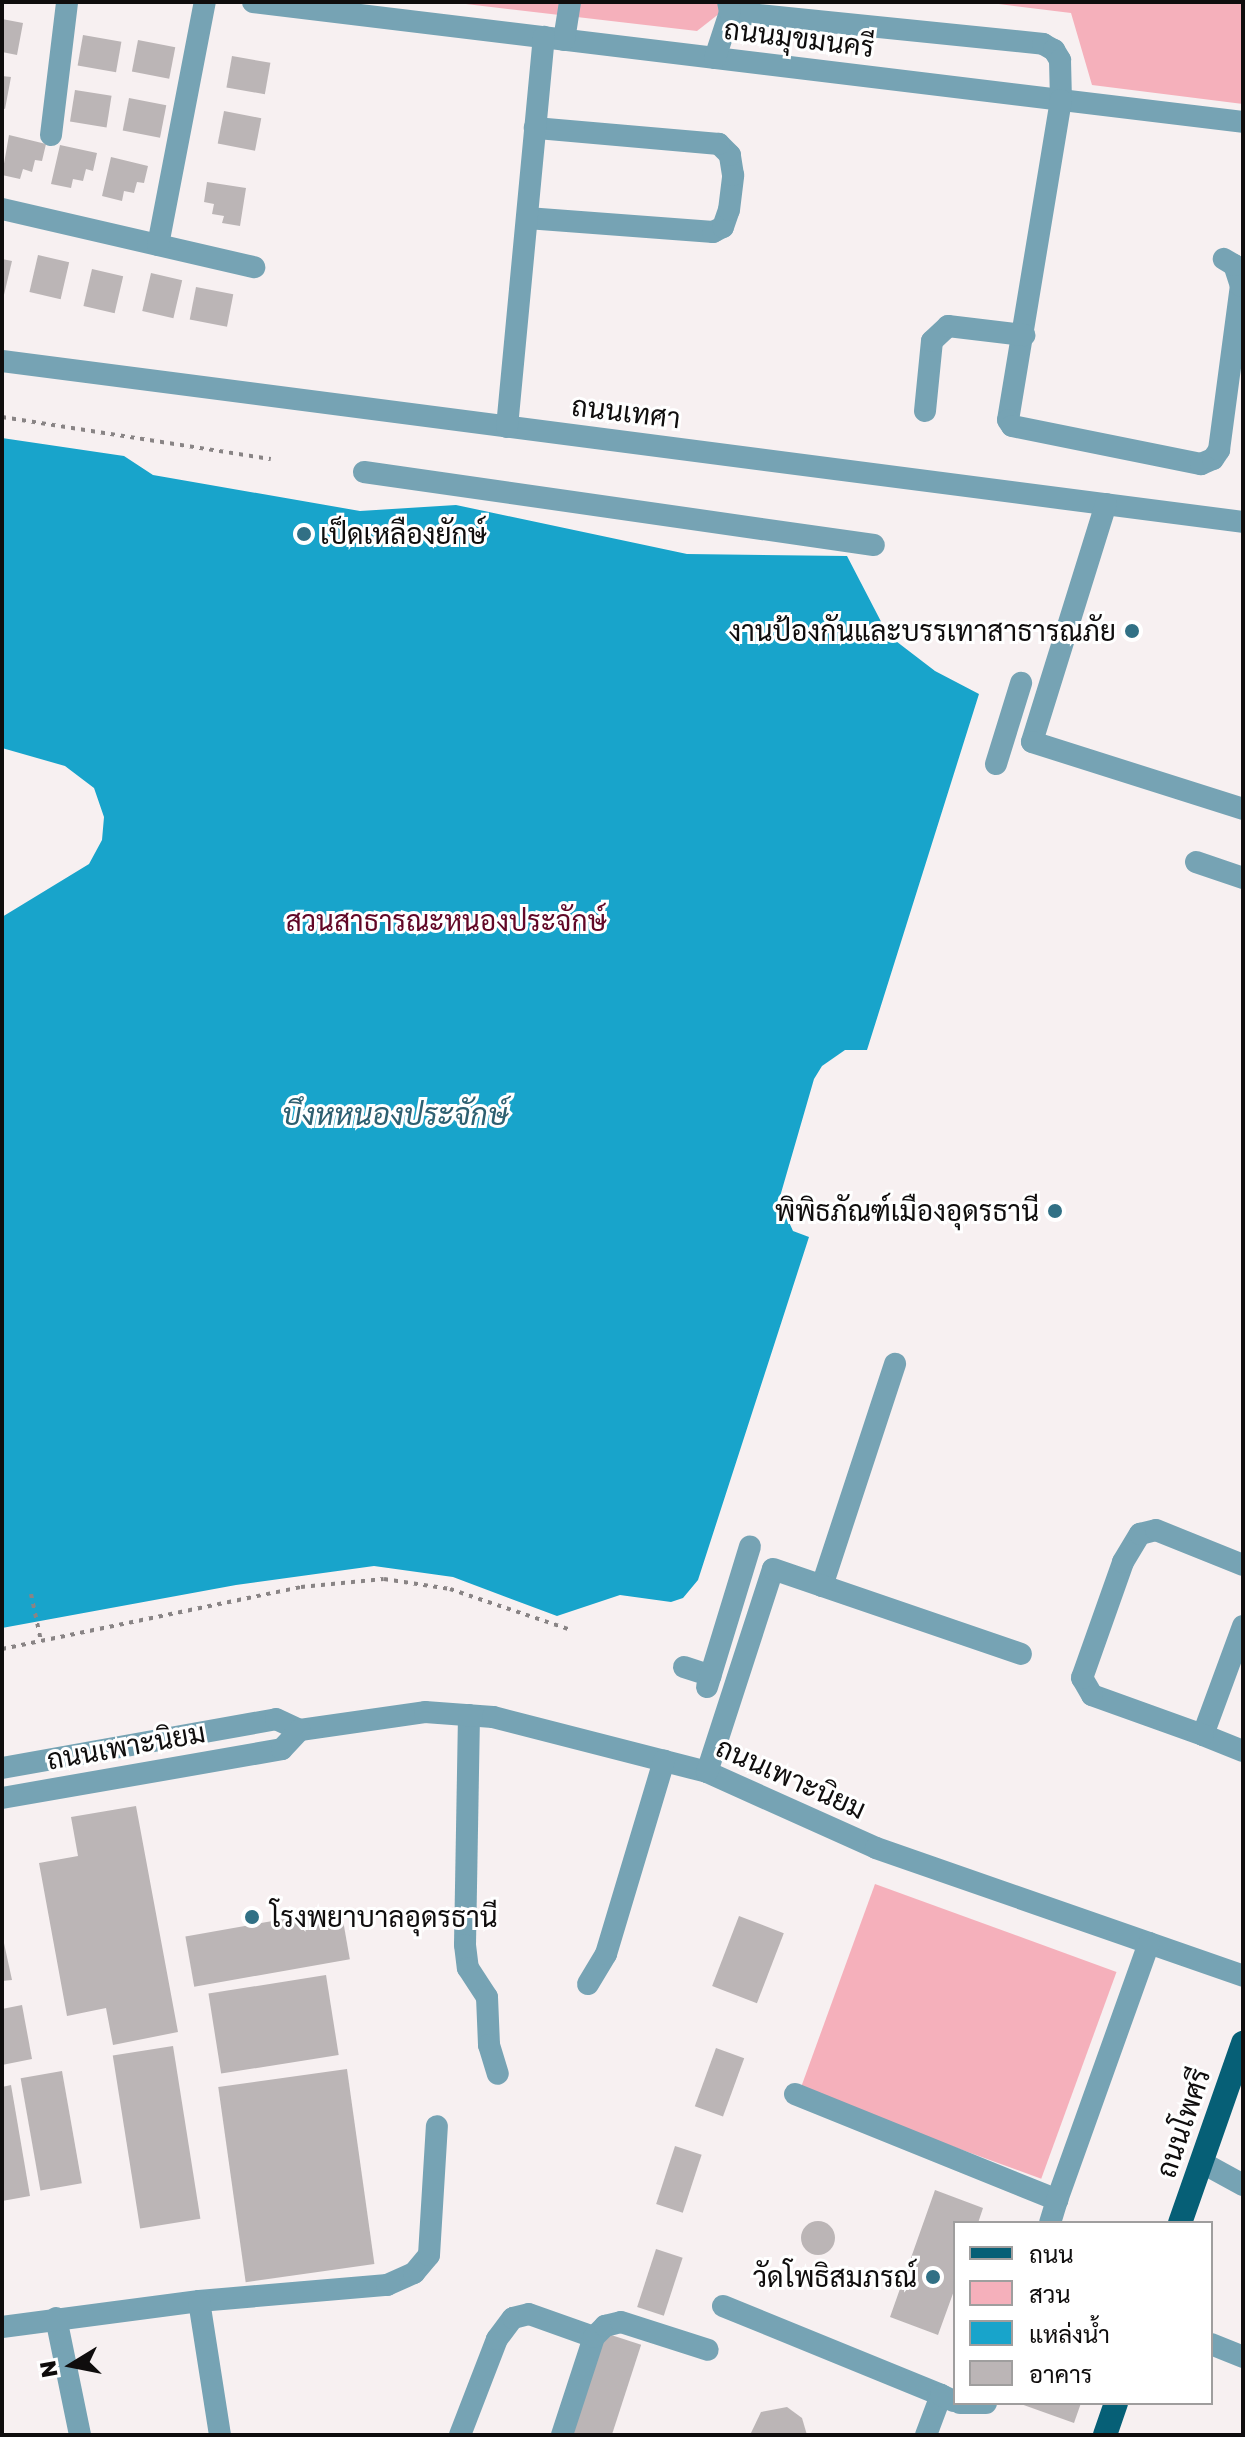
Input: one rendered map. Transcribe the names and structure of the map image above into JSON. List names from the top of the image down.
{
  "streets": {
    "main road": ["ถนนโพศรี"],
    "street": ["ถนนมุขมนครี", "ถนนเทศา", "ถนนเพาะนิยม"]
  },
  "water": ["บึงหหนองประจักษ์"],
  "parks": ["สวนสาธารณะหนองประจักษ์"],
  "places": [
    "เป็ดเหลืองยักษ์",
    "งานป้องกันและบรรเทาสาธารณภัย",
    "พิพิธภัณฑ์เมืองอุดรธานี",
    "โรงพยาบาลอุดรธานี",
    "วัดโพธิสมภรณ์"
  ],
  "legend": [
    "ถนน",
    "สวน",
    "แหล่งน้ำ",
    "อาคาร"
  ],
  "north": "left"
}
